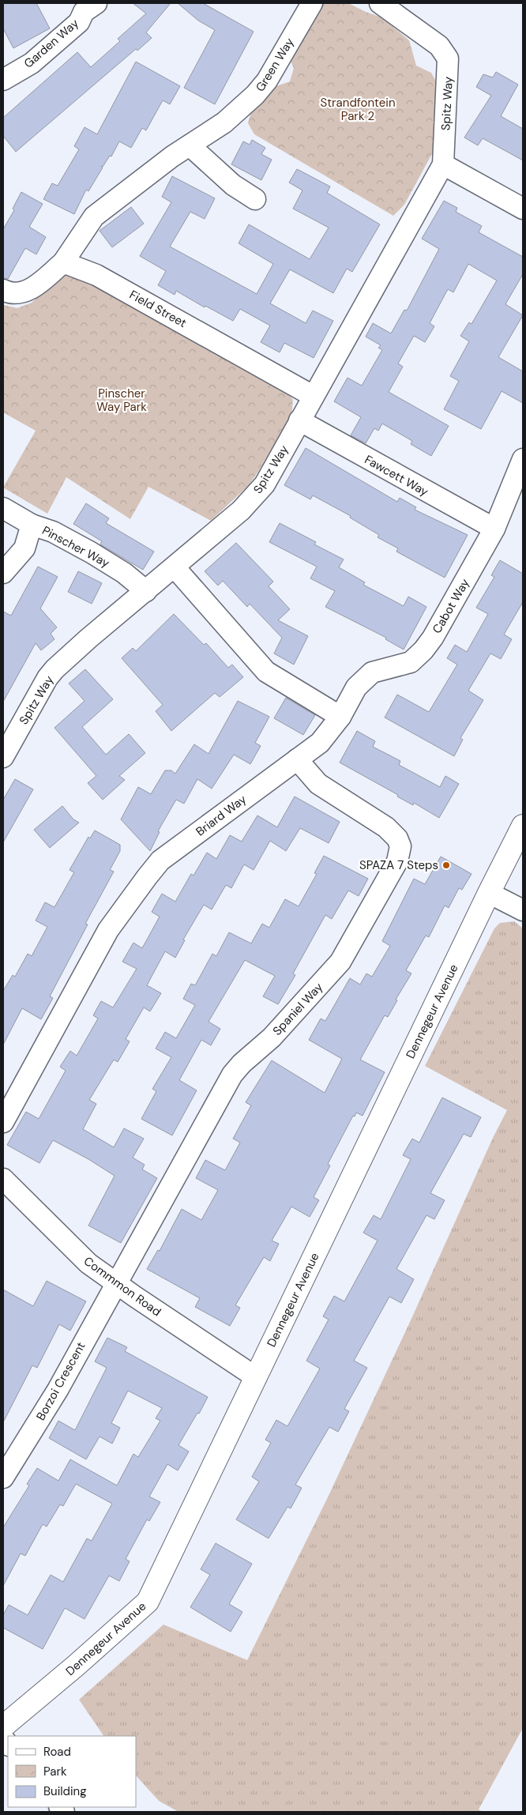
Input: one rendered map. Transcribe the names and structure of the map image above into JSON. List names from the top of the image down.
{
  "streets": {
    "street": [
      "Garden Way",
      "Green Way",
      "Spitz Way",
      "Field Street",
      "Fawcett Way",
      "Pinscher Way",
      "Cabot Way",
      "Briard Way",
      "Spaniel Way",
      "Dennegeur Avenue",
      "Commmon Road",
      "Borzoi Crescent"
    ]
  },
  "crossings": [
    ["Green Way", "Field Street"],
    ["Spitz Way", "Field Street"],
    ["Spitz Way", "Fawcett Way"],
    ["Spitz Way", "Pinscher Way"],
    ["Fawcett Way", "Cabot Way"],
    ["Cabot Way", "Briard Way"],
    ["Briard Way", "Spaniel Way"],
    ["Spaniel Way", "Commmon Road"],
    ["Spaniel Way", "Borzoi Crescent"],
    ["Dennegeur Avenue", "Commmon Road"],
    ["Commmon Road", "Borzoi Crescent"]
  ],
  "parks": ["Strandfontein Park 2", "Pinscher Way Park"],
  "places": ["SPAZA 7 Steps"],
  "legend": ["Road", "Park", "Building"]
}
